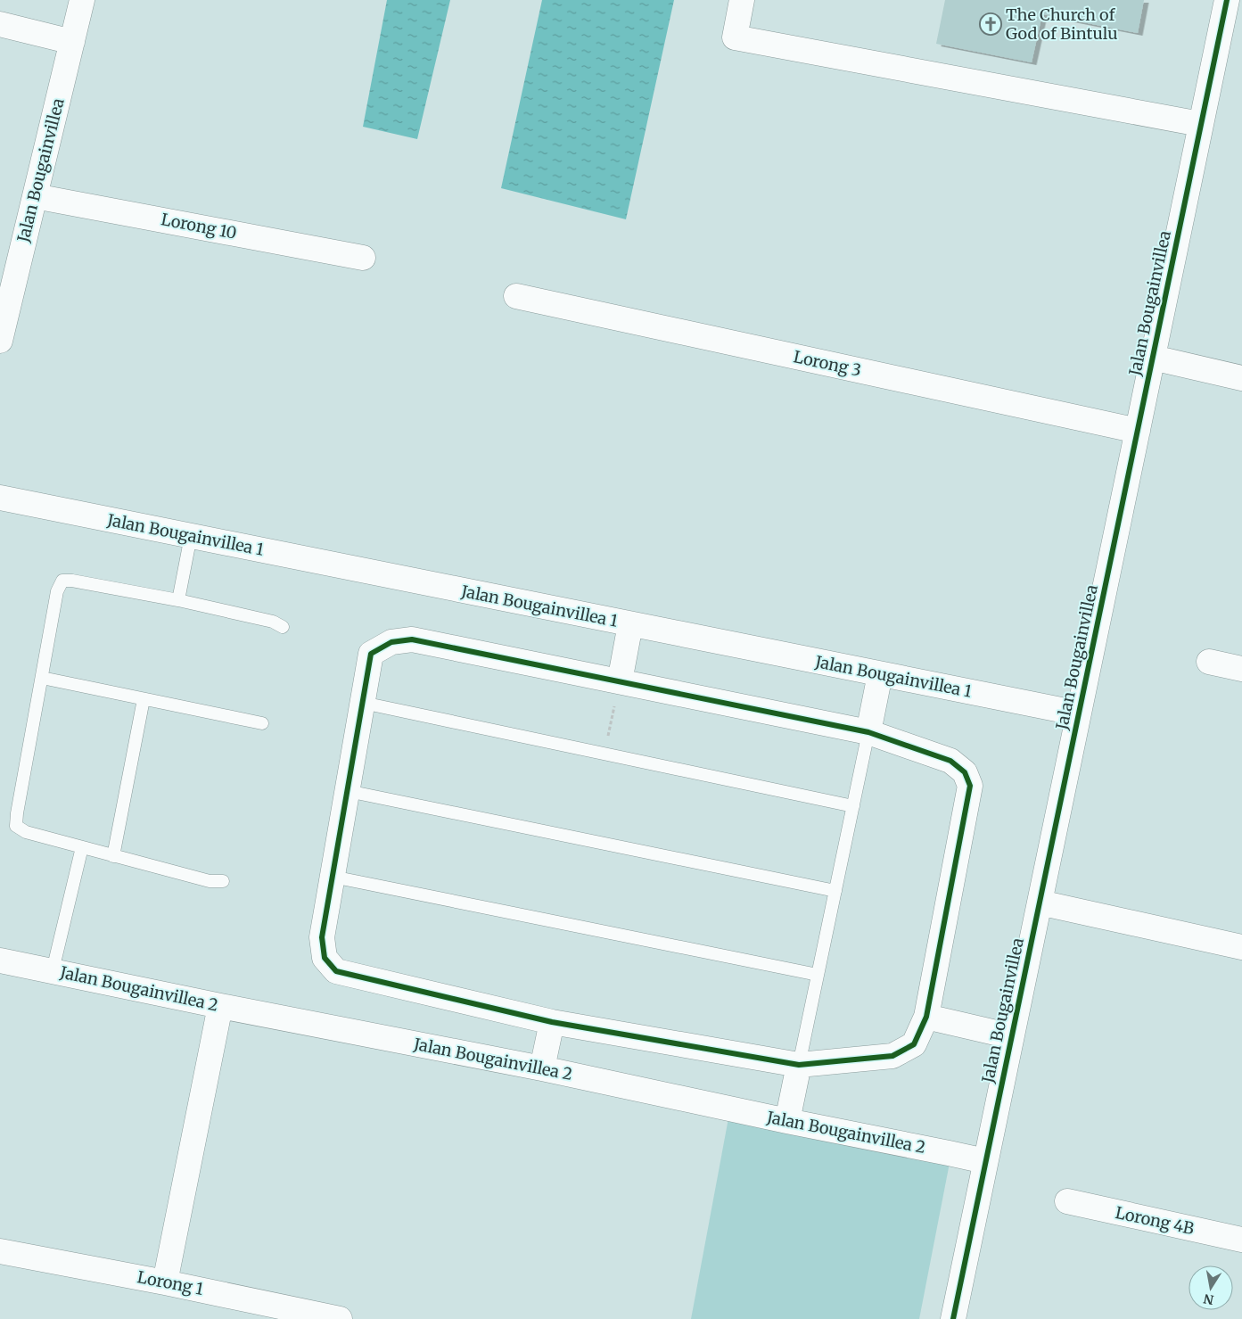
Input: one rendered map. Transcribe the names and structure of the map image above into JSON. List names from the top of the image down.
{
  "streets": {
    "street": [
      "Jalan Bougainvillea",
      "Lorong 10",
      "Lorong 3",
      "Jalan Bougainvillea 1",
      "Jalan Bougainvillea 2",
      "Lorong 4B",
      "Lorong 1"
    ]
  },
  "crossings": [
    ["Jalan Bougainvillea", "Lorong 10"],
    ["Jalan Bougainvillea", "Lorong 3"],
    ["Jalan Bougainvillea", "Jalan Bougainvillea 1"],
    ["Jalan Bougainvillea", "Jalan Bougainvillea 2"]
  ],
  "places": {
    "church": ["The Church of God of Bintulu"]
  },
  "north": "bottom"
}
